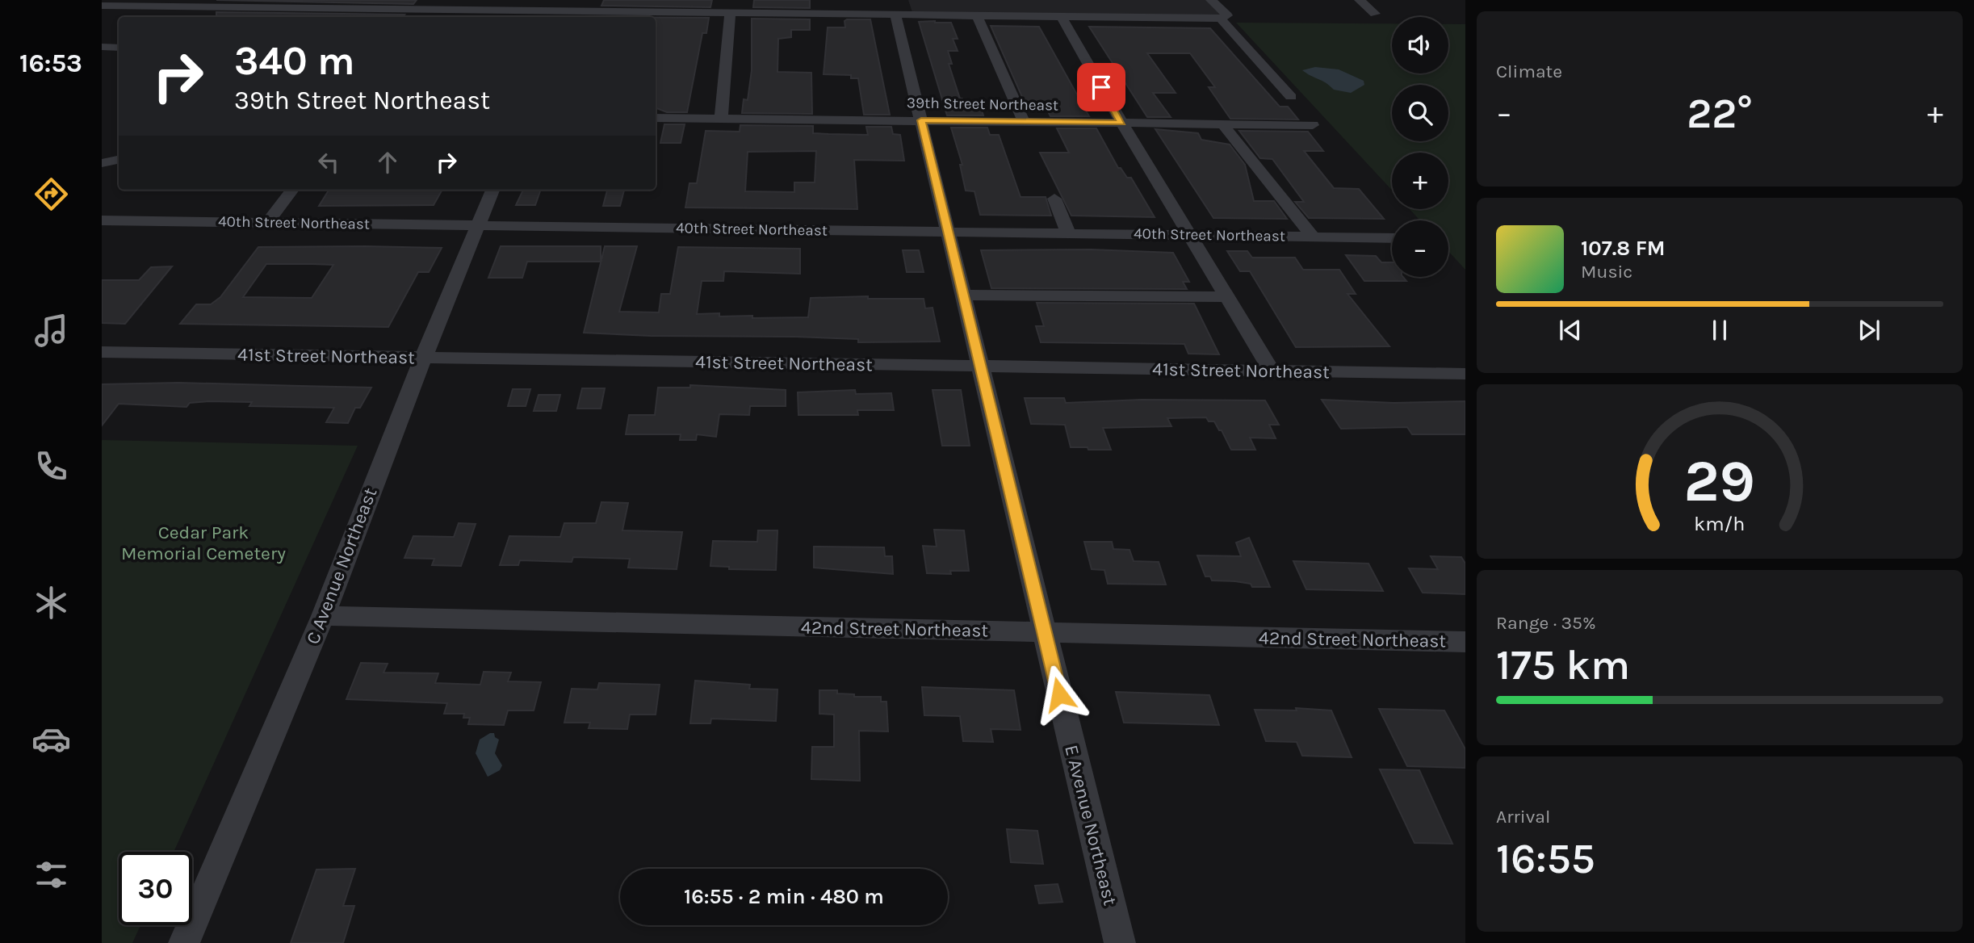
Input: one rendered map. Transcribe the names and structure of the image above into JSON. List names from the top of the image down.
{
  "streets": {
    "street": [
      "39th Street Northeast",
      "40th Street Northeast",
      "41st Street Northeast",
      "C Avenue Northeast",
      "42nd Street Northeast",
      "E Avenue Northeast"
    ]
  },
  "crossings": [
    ["39th Street Northeast", "E Avenue Northeast"],
    ["40th Street Northeast", "C Avenue Northeast"],
    ["40th Street Northeast", "E Avenue Northeast"],
    ["41st Street Northeast", "C Avenue Northeast"],
    ["41st Street Northeast", "E Avenue Northeast"],
    ["C Avenue Northeast", "42nd Street Northeast"],
    ["42nd Street Northeast", "E Avenue Northeast"]
  ],
  "parks": ["Cedar Park Memorial Cemetery"],
  "page": {
    "tabs": "16:53",
    "tile": [
      "Climate",
      ["Range · 35%", "175 km"],
      ["Arrival", "16:55"]
    ],
    "map_buttons": ["+", "−"],
    "turn": ["340 m", "39th Street Northeast"],
    "heat": ["−", "22°", "+"],
    "song": ["107.8 FM", "Music"],
    "limit": "30",
    "trip": "16:55 · 2 min · 480 m",
    "gauge": ["29", "km/h"]
  }
}
